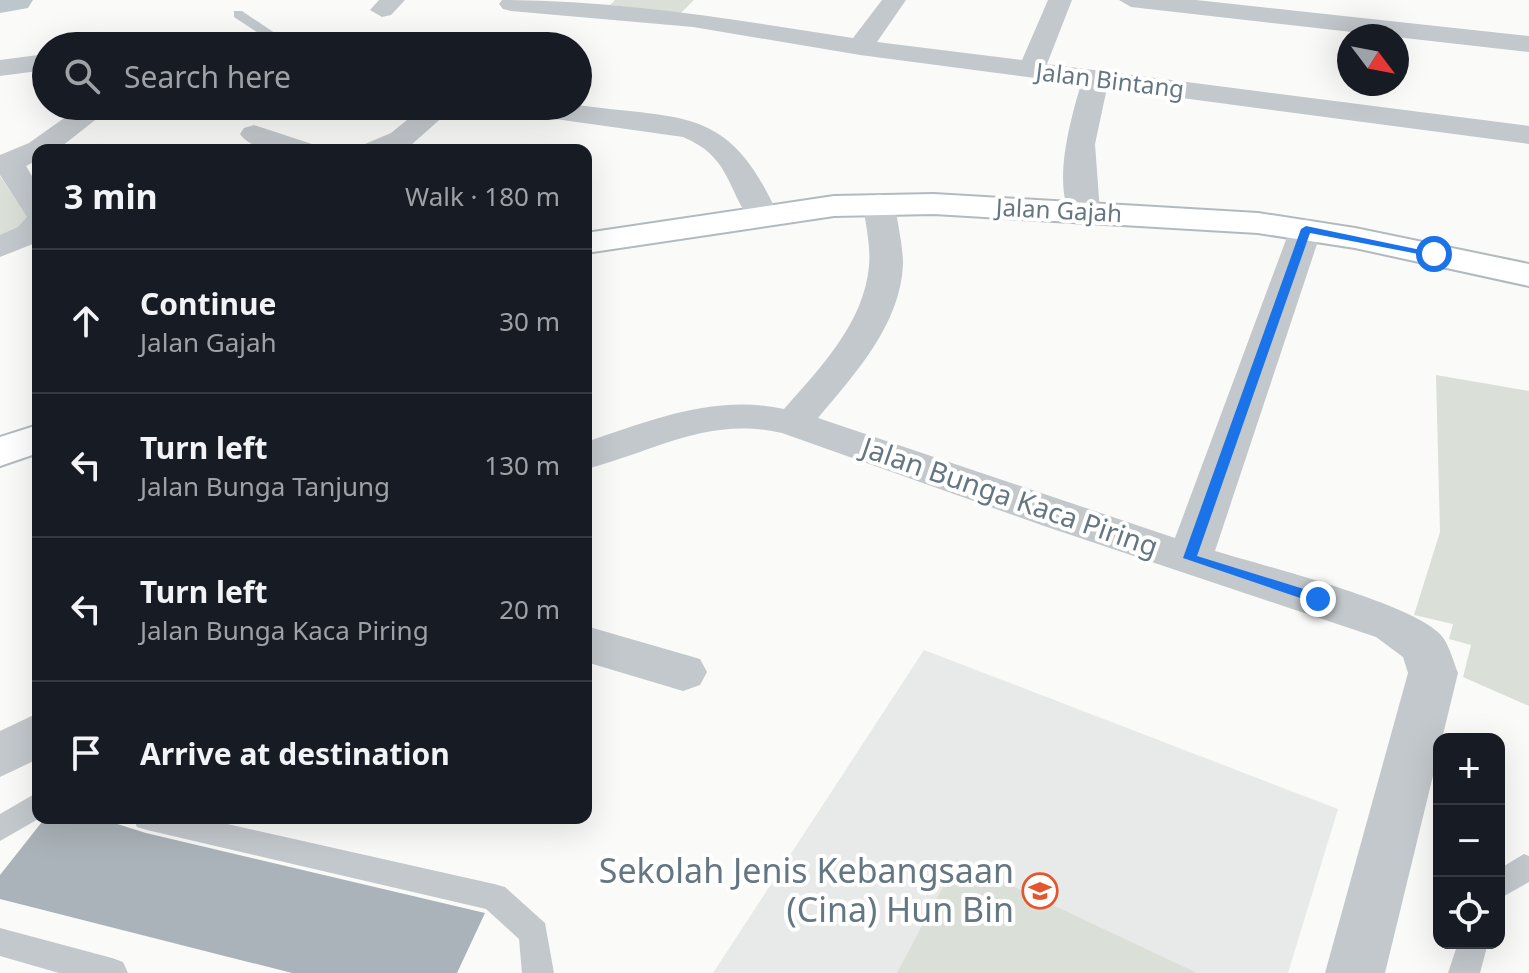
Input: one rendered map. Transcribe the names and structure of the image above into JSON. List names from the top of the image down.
{
  "streets": {
    "street": ["Jalan Bintang", "Jalan Gajah", "Jalan Bunga Kaca Piring"]
  },
  "places": {
    "school or university": ["Sekolah Jenis Kebangsaan (Cina) Hun Bin"]
  },
  "north": "bottom right",
  "page": {
    "search": "Search here",
    "heading": ["3 min", "Walk · 180 m"],
    "list": [
      ["Continue", "Jalan Gajah", "30 m"],
      ["Turn left", "Jalan Bunga Tanjung", "130 m"],
      ["Turn left", "Jalan Bunga Kaca Piring", "20 m"],
      "Arrive at destination"
    ],
    "map_buttons": ["+", "−"]
  }
}
